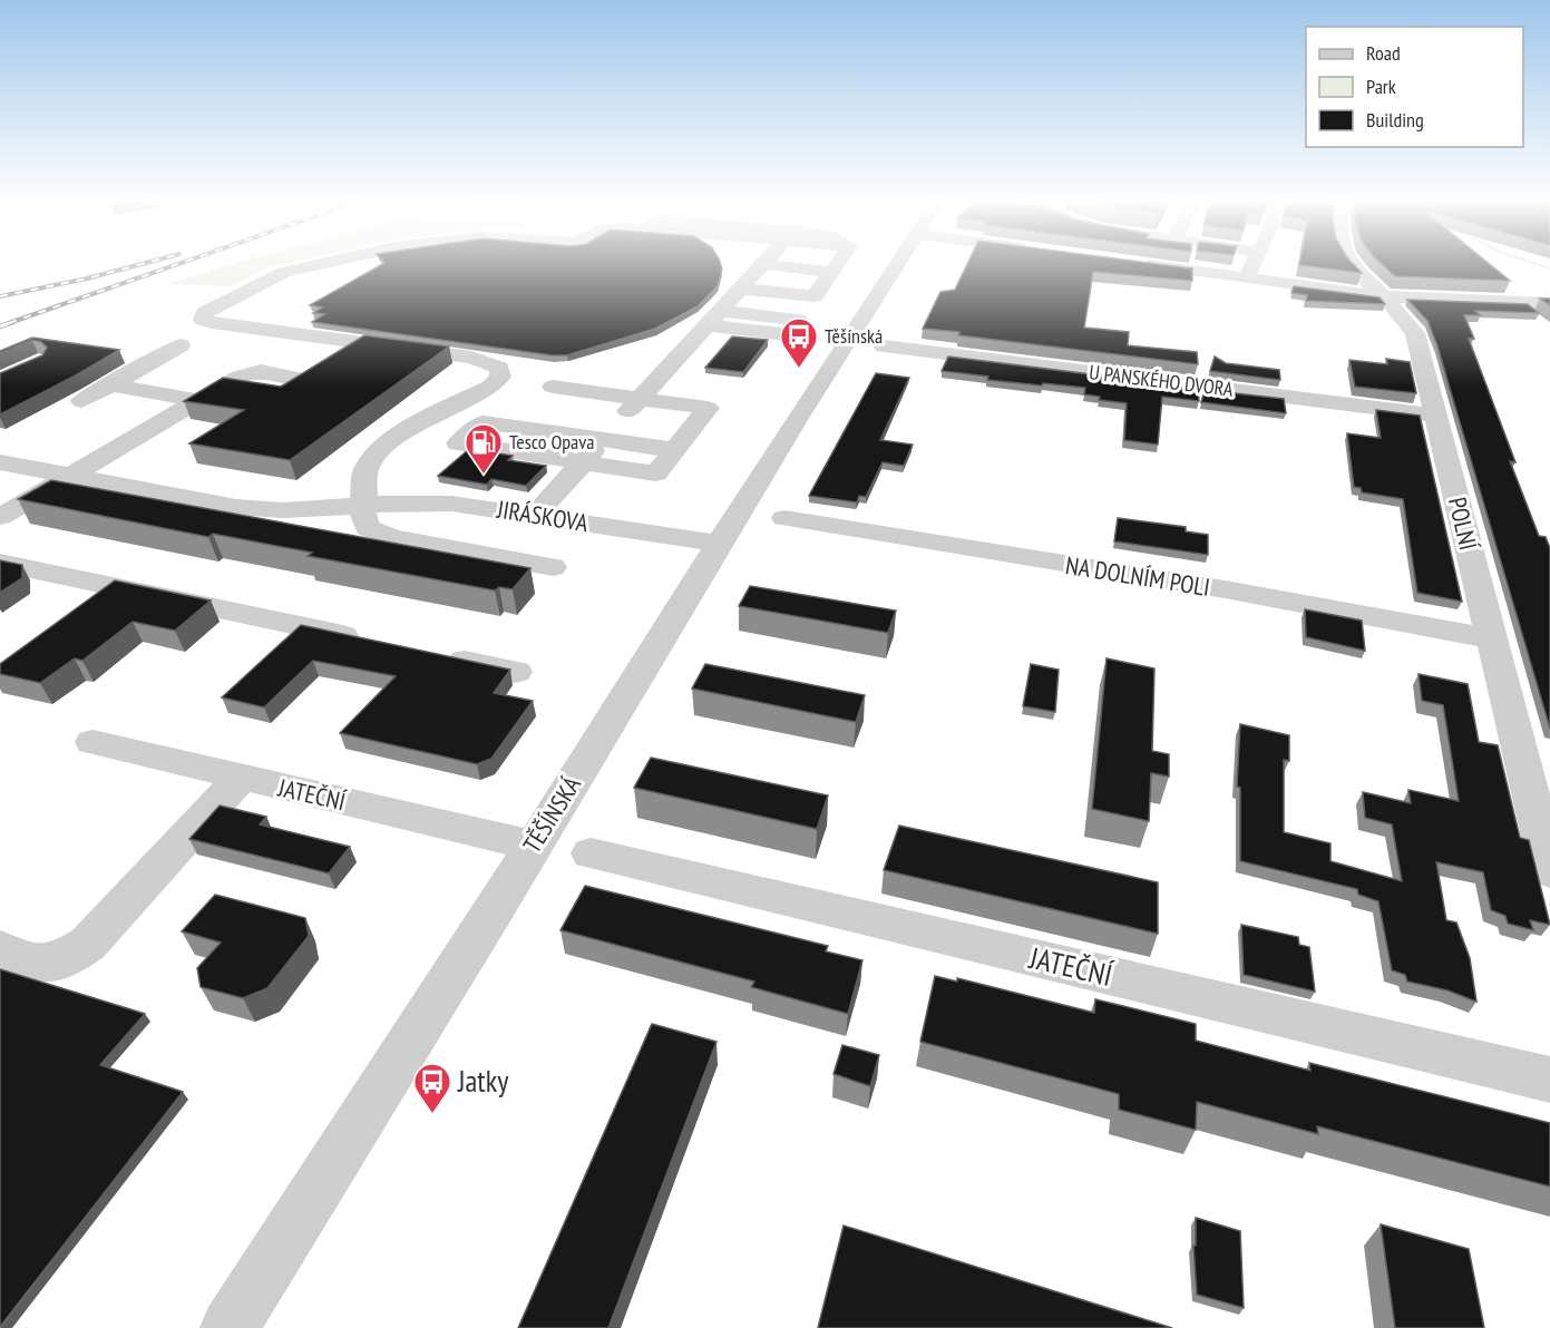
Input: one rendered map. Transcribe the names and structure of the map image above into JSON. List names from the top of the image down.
{
  "streets": {
    "street": [
      "U PANSKÉHO DVORA",
      "JIRÁSKOVA",
      "POLNÍ",
      "NA DOLNÍM POLI",
      "JATEČNÍ",
      "TĚŠÍNSKÁ"
    ]
  },
  "crossings": [
    ["U PANSKÉHO DVORA", "POLNÍ"],
    ["JIRÁSKOVA", "TĚŠÍNSKÁ"],
    ["POLNÍ", "NA DOLNÍM POLI"],
    ["JATEČNÍ", "TĚŠÍNSKÁ"]
  ],
  "places": {
    "bus stop": ["Těšínská", "Jatky"],
    "fuel station": ["Tesco Opava"]
  },
  "legend": ["Road", "Park", "Building"]
}
